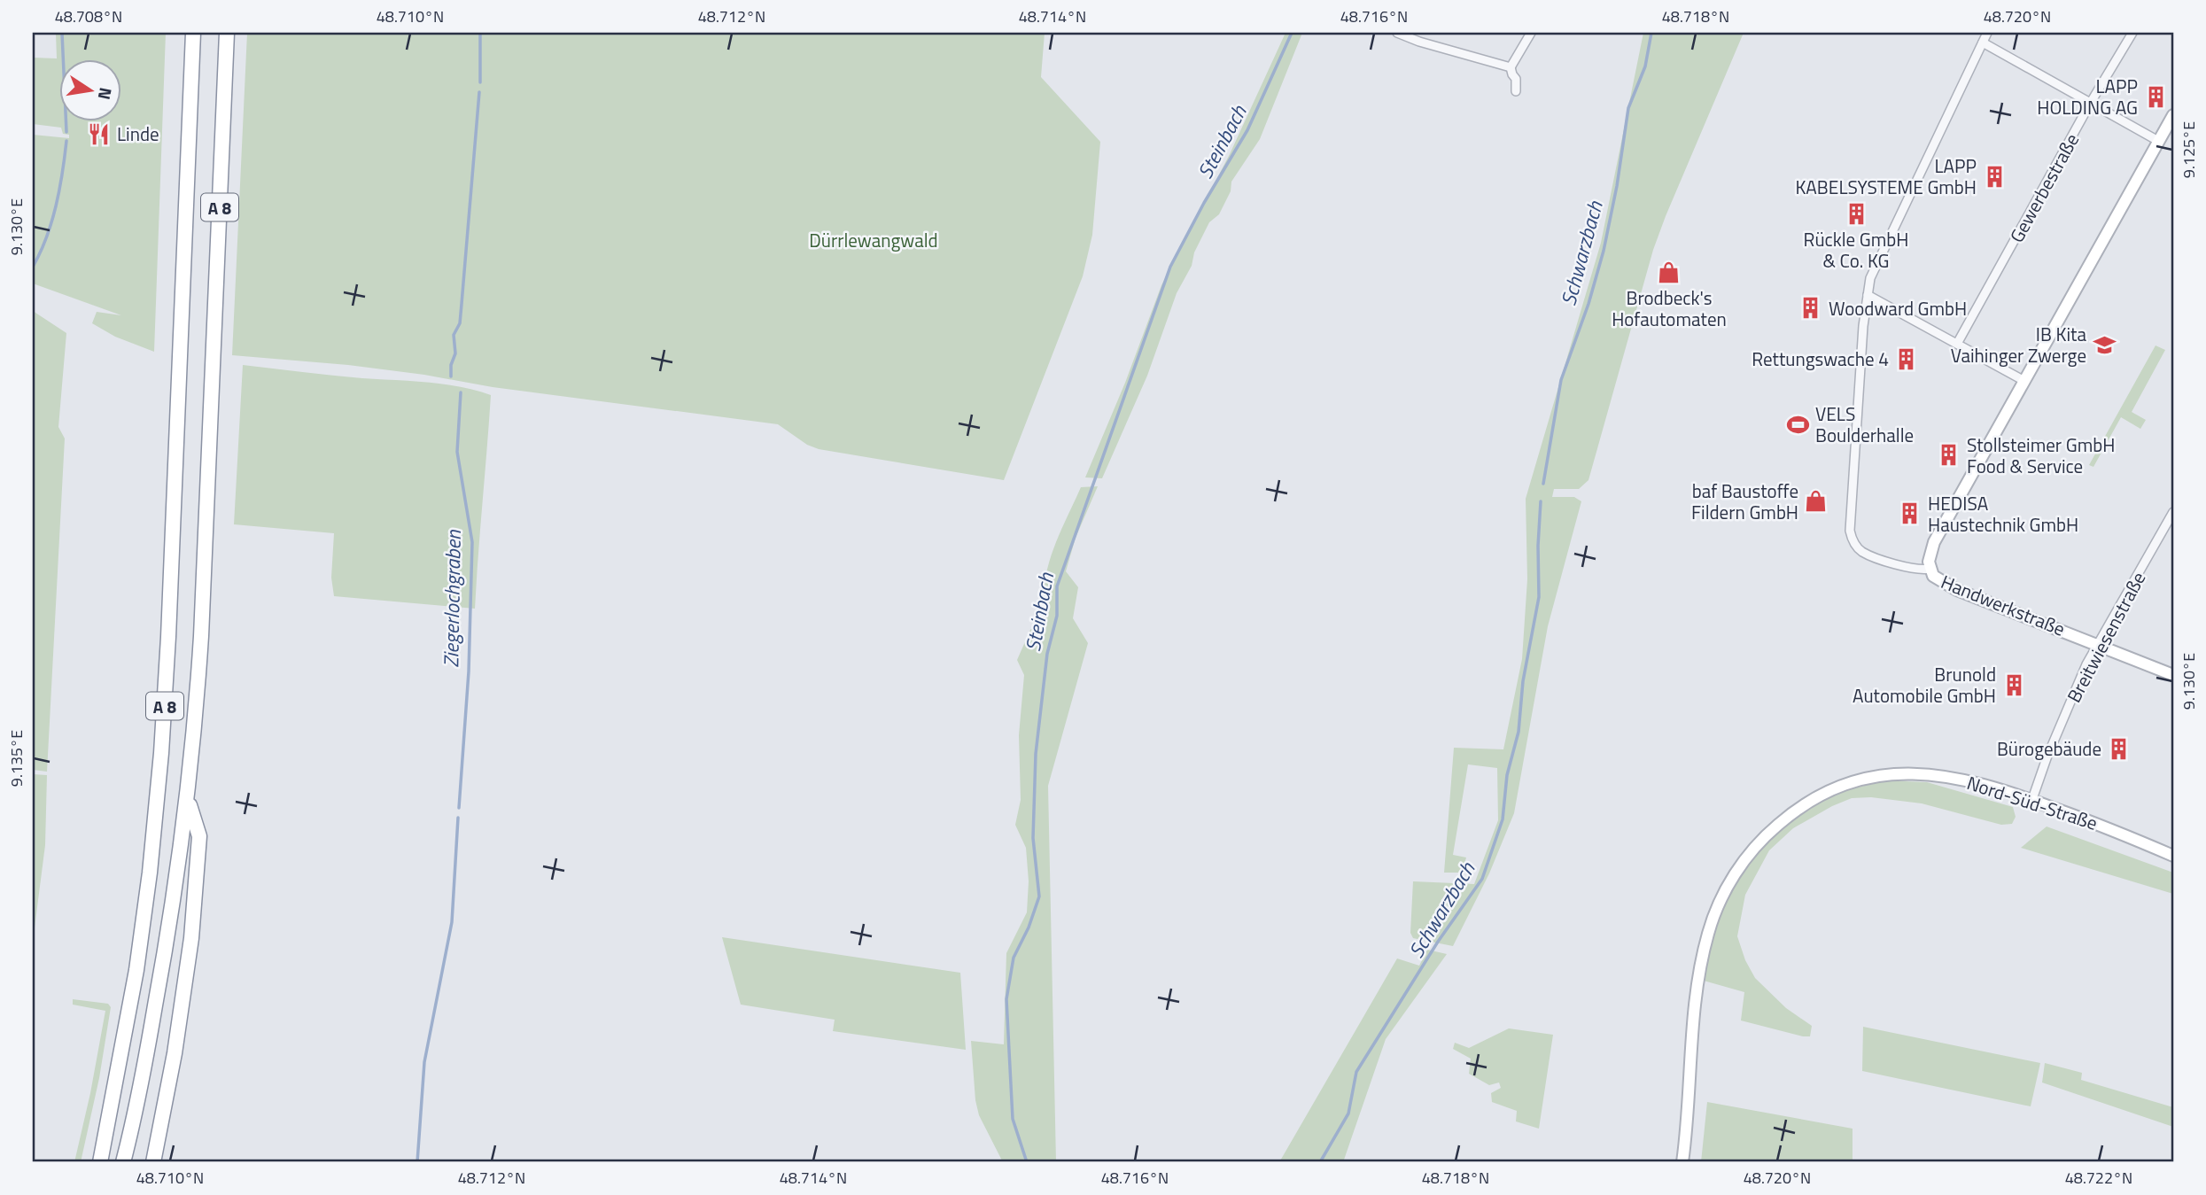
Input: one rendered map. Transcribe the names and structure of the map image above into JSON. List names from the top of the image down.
{
  "streets": {
    "highway": ["A 8"],
    "street": [
      "Gewerbestraße",
      "Handwerkstraße",
      "Breitwiesenstraße",
      "Nord-Süd-Straße"
    ]
  },
  "crossings": [
    ["Handwerkstraße", "Breitwiesenstraße"],
    ["Breitwiesenstraße", "Nord-Süd-Straße"]
  ],
  "water": ["Steinbach", "Schwarzbach", "Ziegerlochgraben"],
  "parks": ["Dürrlewangwald"],
  "places": {
    "building": [
      "LAPP HOLDING AG",
      "LAPP KABELSYSTEME GmbH",
      "Rückle GmbH & Co. KG",
      "Woodward GmbH",
      "Rettungswache 4",
      "Stollsteimer GmbH Food & Service",
      "HEDISA Haustechnik GmbH",
      "Brunold Automobile GmbH",
      "Bürogebäude"
    ],
    "restaurant": ["Linde"],
    "shop": ["Brodbeck's Hofautomaten", "baf Baustoffe Fildern GmbH"],
    "school or university": ["IB Kita Vaihinger Zwerge"],
    "sports": ["VELS Boulderhalle"]
  },
  "north": "right",
  "coordinates": [
    "48.708°N",
    "48.710°N",
    "48.712°N",
    "48.714°N",
    "48.716°N",
    "48.718°N",
    "48.720°N",
    "9.125°E",
    "9.130°E",
    "9.135°E",
    "48.722°N"
  ]
}
